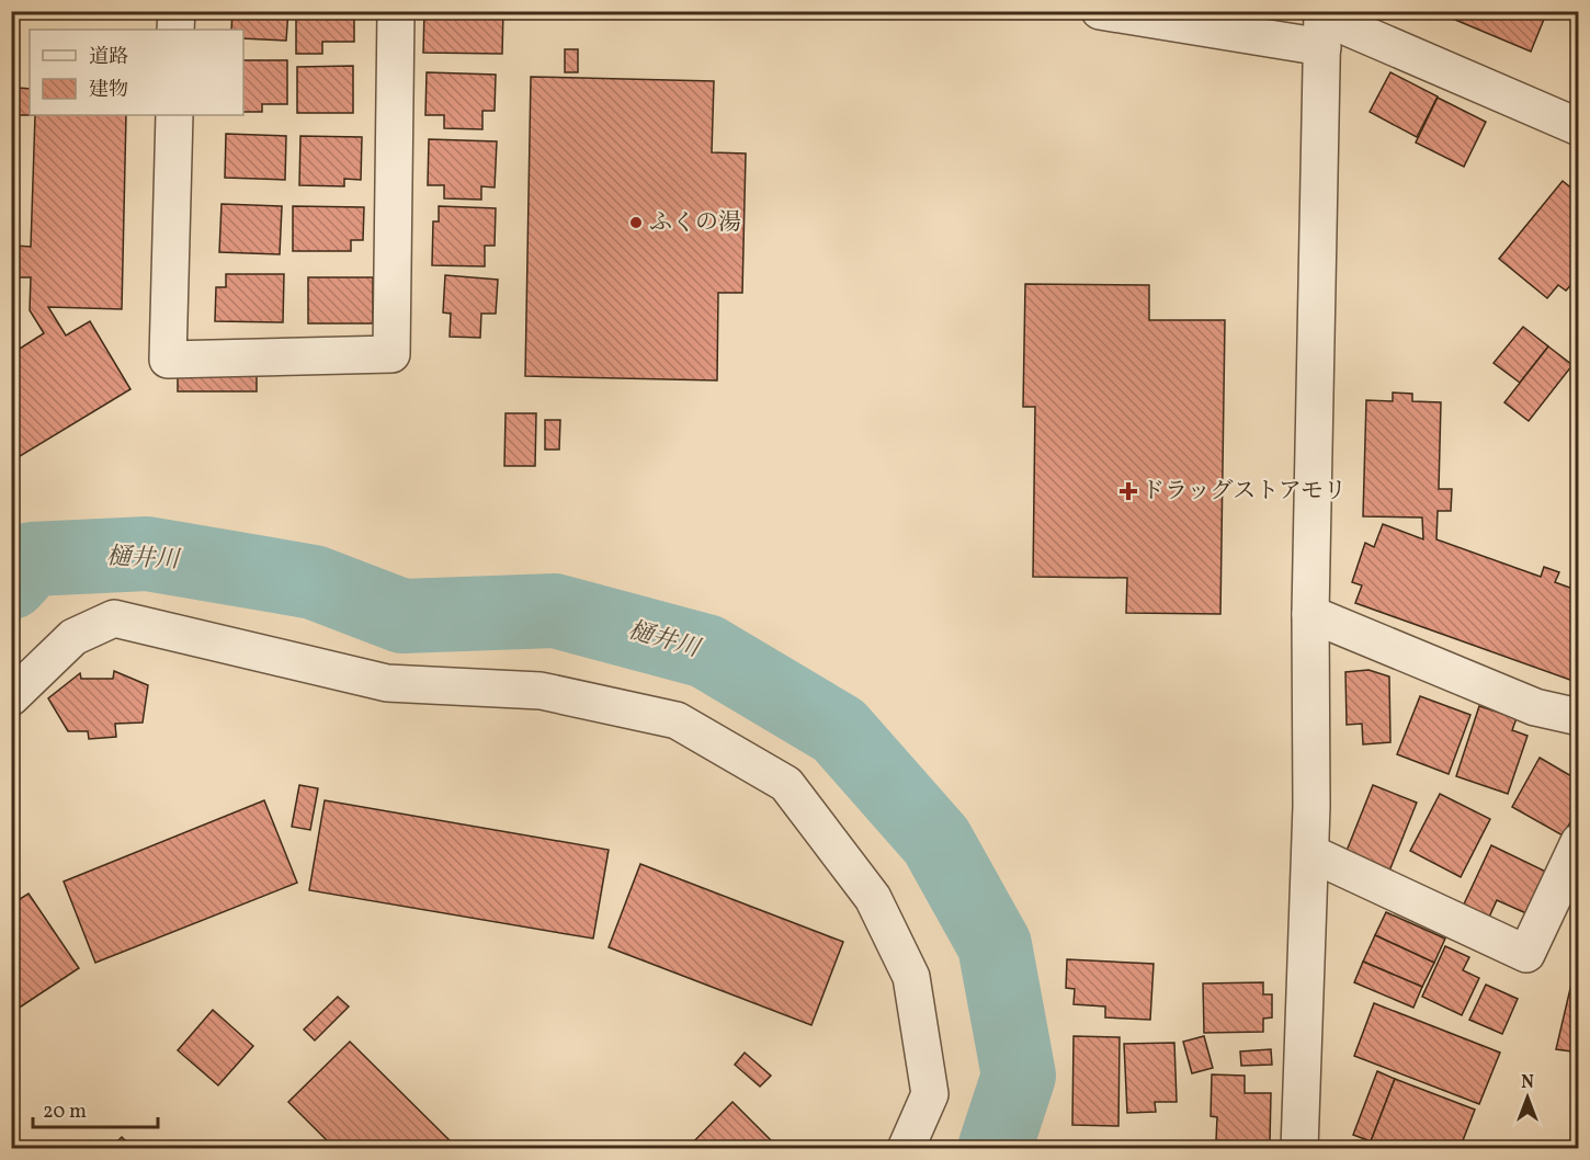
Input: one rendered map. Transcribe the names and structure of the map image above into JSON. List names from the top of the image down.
{
  "water": ["樋井川"],
  "places": {
    "other": ["ふくの湯"],
    "health": ["ドラッグストアモリ"]
  },
  "legend": ["道路", "建物"],
  "scale_bar": "20 m",
  "north": "top"
}
